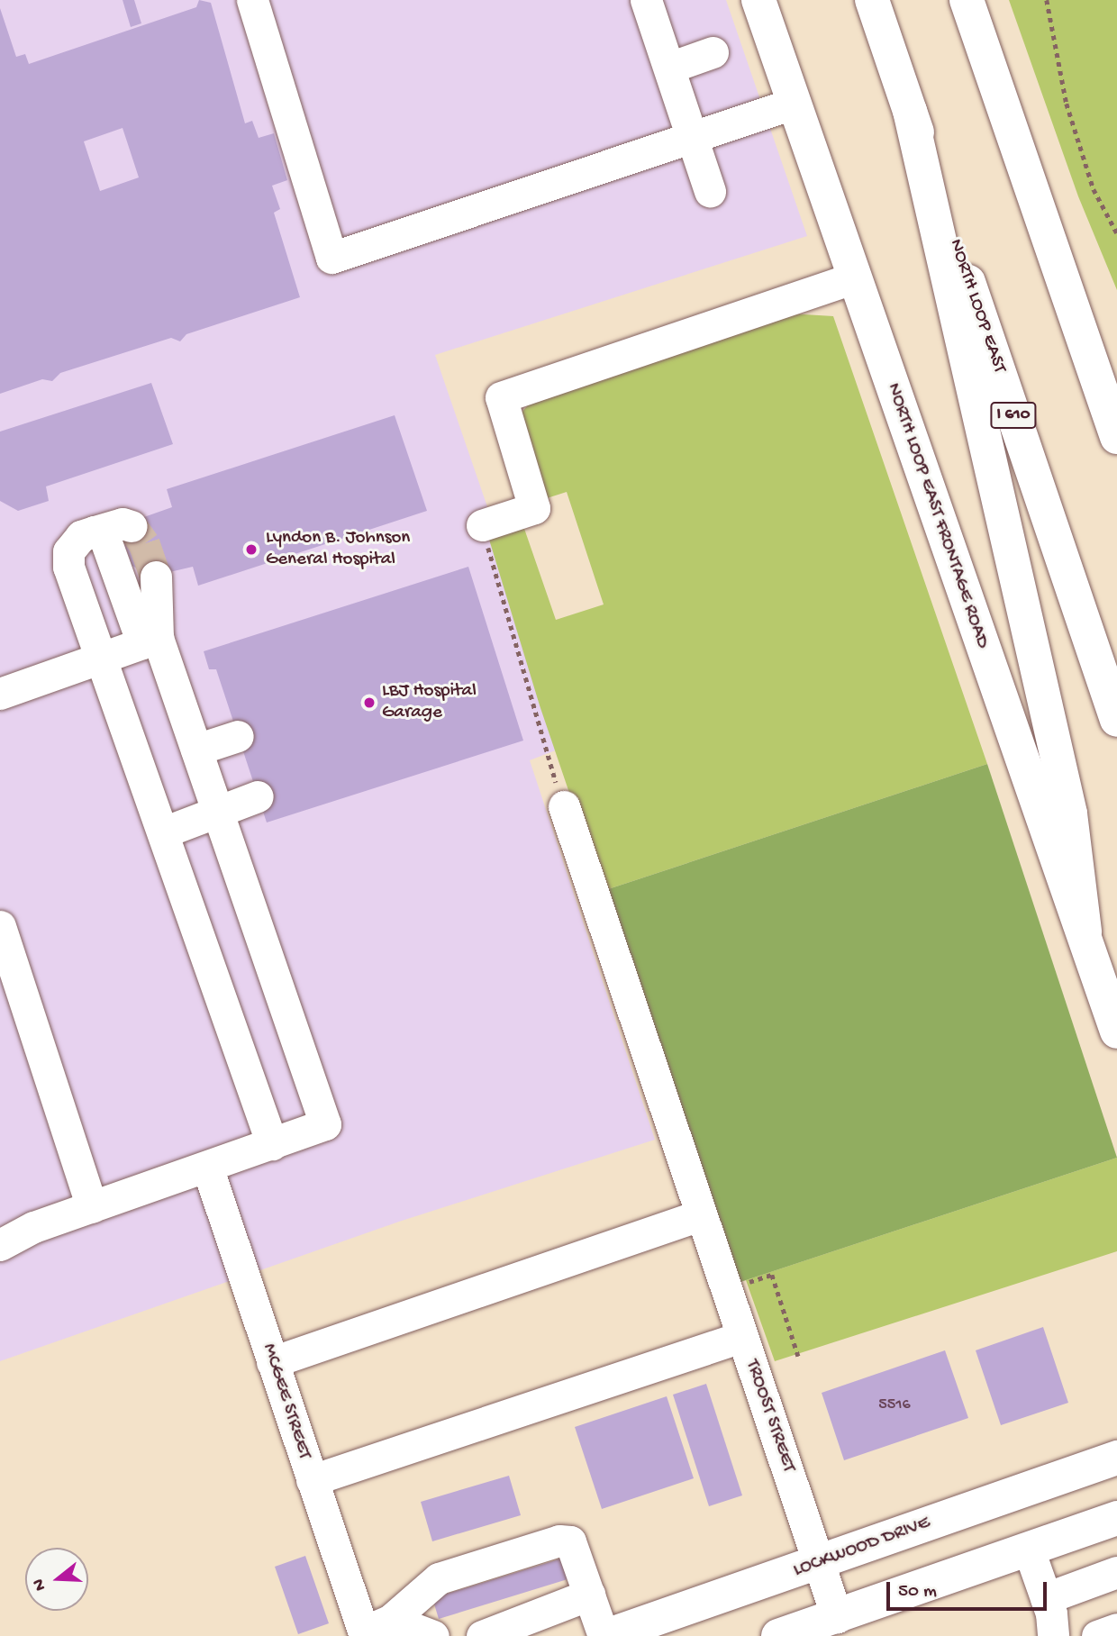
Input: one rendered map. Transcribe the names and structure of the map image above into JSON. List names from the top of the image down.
{
  "streets": {
    "main road": [
      "NORTH LOOP EAST",
      "I 610",
      "NORTH LOOP EAST FRONTAGE ROAD",
      "LOCKWOOD DRIVE"
    ],
    "street": ["MCGEE STREET", "TROOST STREET"]
  },
  "crossings": [
    ["TROOST STREET", "LOCKWOOD DRIVE"]
  ],
  "places": ["Lyndon B. Johnson General Hospital", "LBJ Hospital Garage"],
  "house_numbers": ["5516"],
  "scale_bar": "50 m",
  "north": "left"
}
